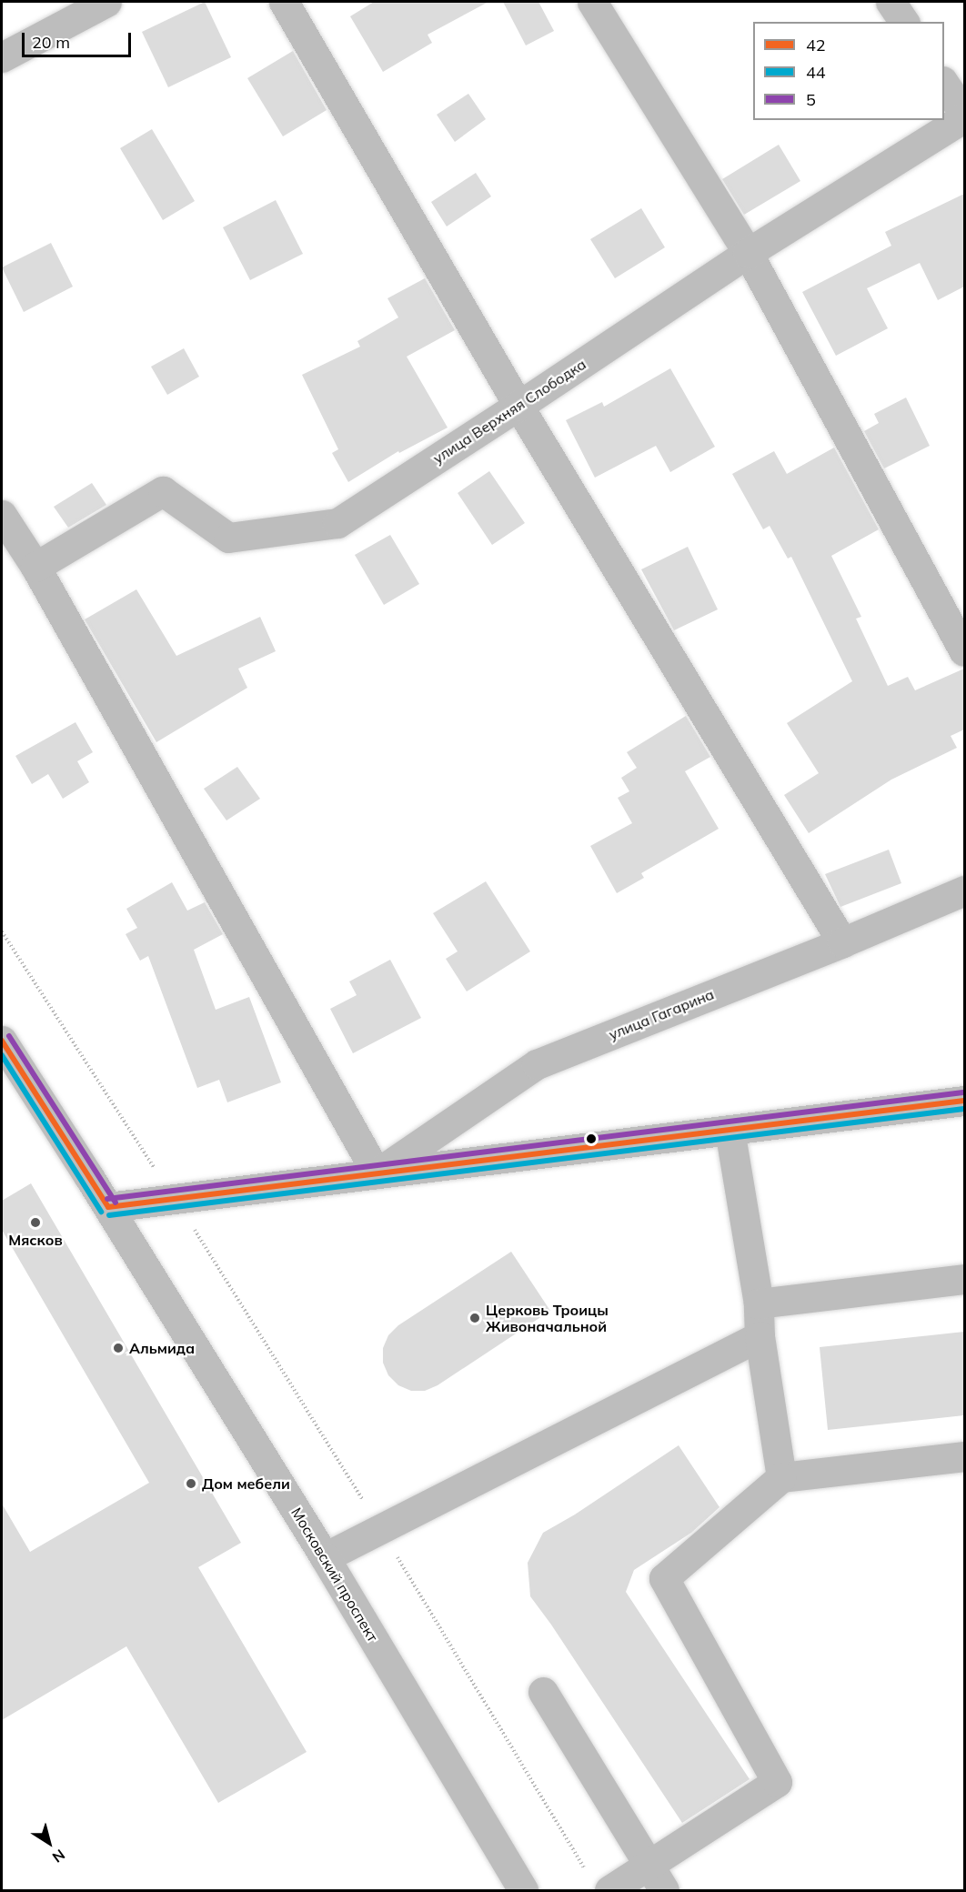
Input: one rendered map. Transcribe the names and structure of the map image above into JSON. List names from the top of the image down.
{
  "streets": {
    "street": ["улица Верхняя Слободка", "улица Гагарина", "Московский проспект"]
  },
  "places": [
    "Мясков",
    "Церковь Троицы Живоначальной",
    "Альмида",
    "Дом мебели"
  ],
  "lines": ["transit line 5", "transit line 42", "transit line 44"],
  "legend": ["42", "44", "5"],
  "scale_bar": "20 m",
  "north": "bottom right"
}
